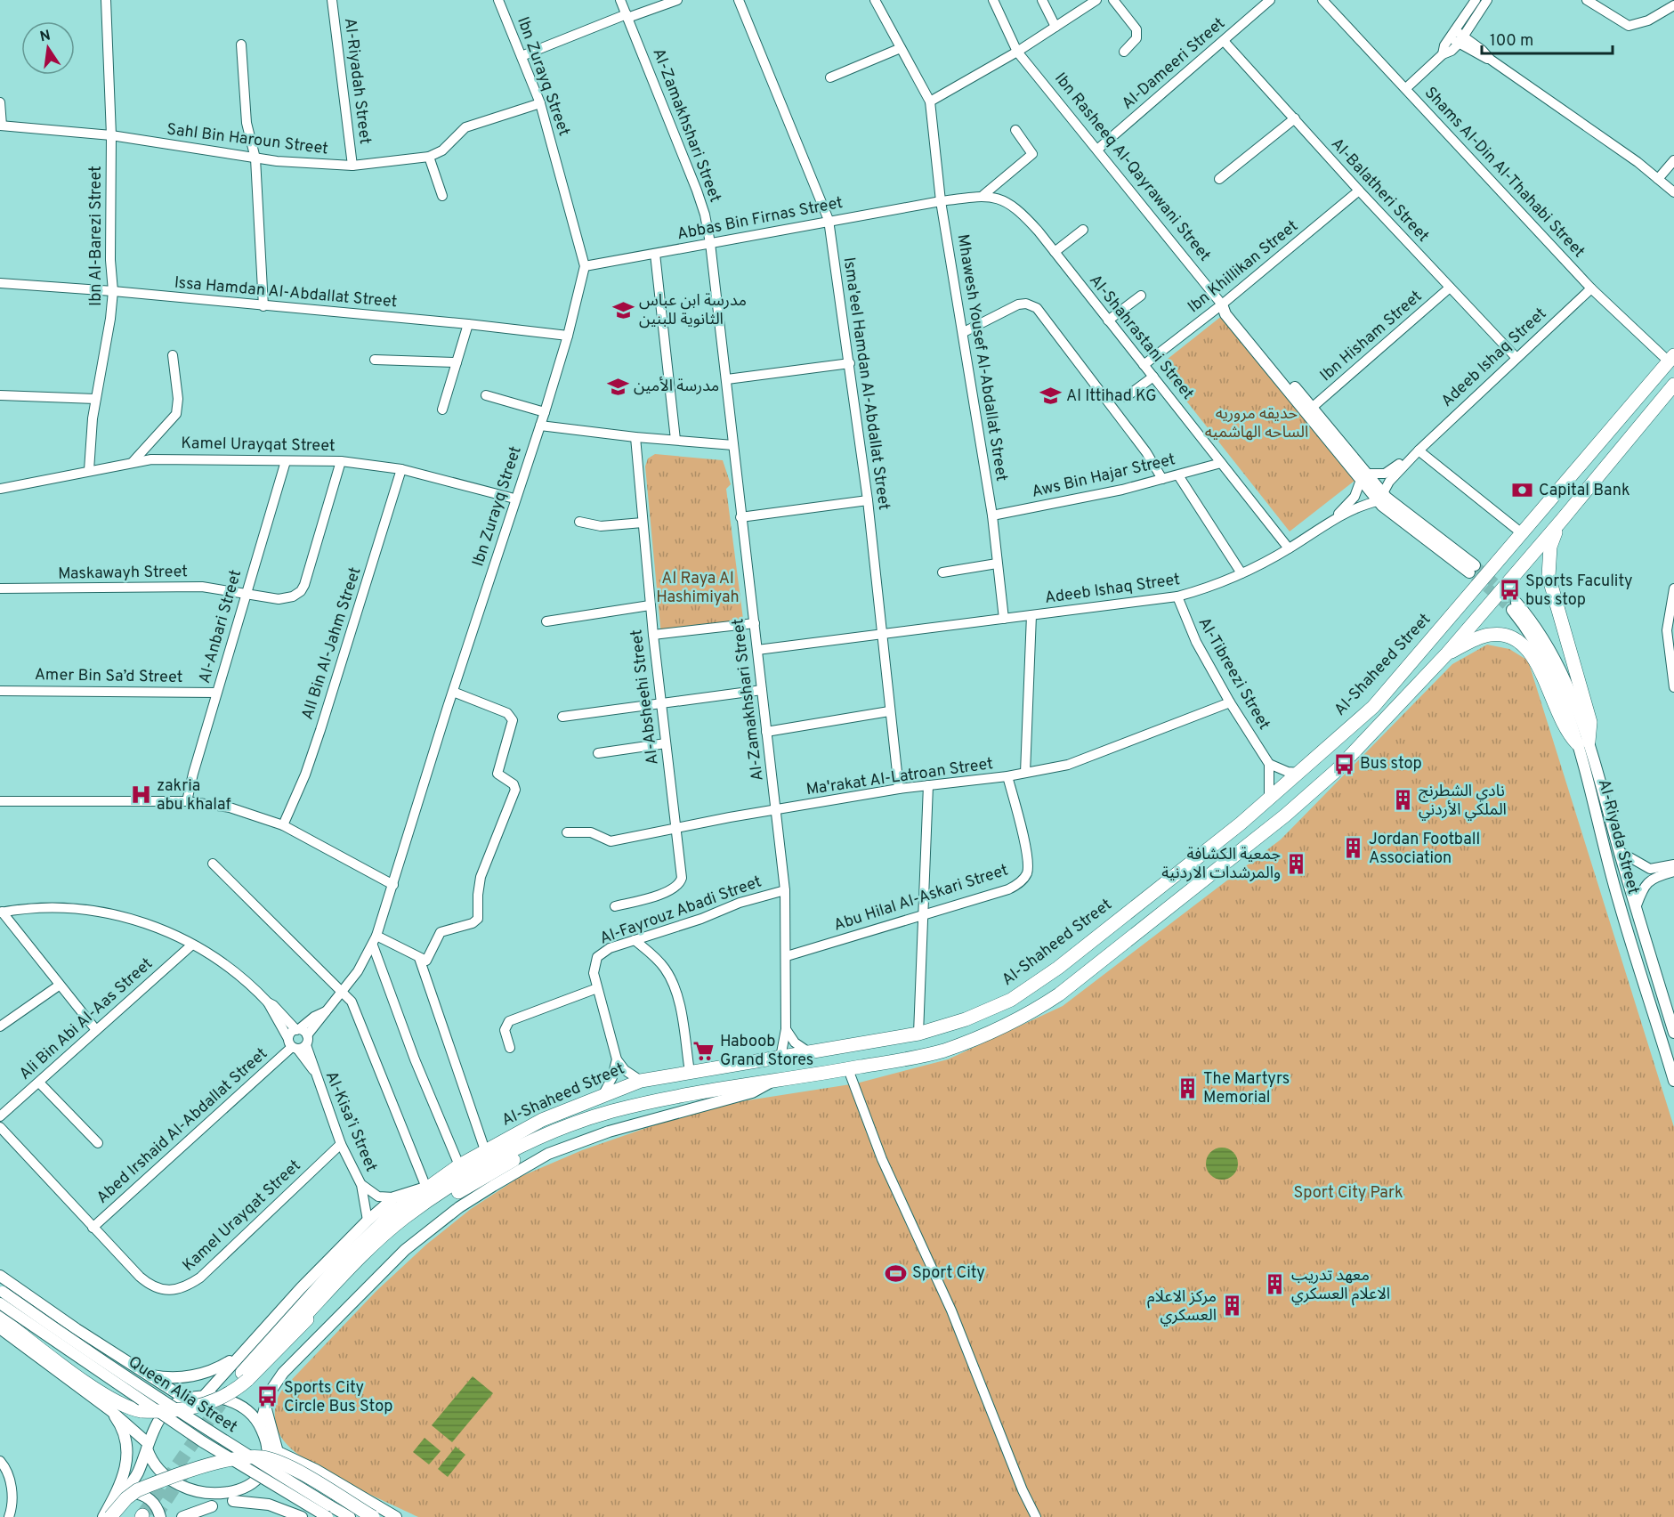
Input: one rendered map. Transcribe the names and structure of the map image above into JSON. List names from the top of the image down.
{
  "streets": {
    "highway": ["Al-Shaheed Street"],
    "main road": ["Ibn Rasheeq Al-Qayrawani Street", "Al-Riyada Street", "Queen Alia Street"],
    "street": [
      "Al-Dameeri Street",
      "Ibn Zurayq Street",
      "Al-Riyadah Street",
      "Al-Zamakhshari Street",
      "Sahl Bin Haroun Street",
      "Shams Al-Din Al-Thahabi Street",
      "Al-Balatheri Street",
      "Abbas Bin Firnas Street",
      "Ibn Al-Barezi Street",
      "Ibn Khillikan Street",
      "Issa Hamdan Al-Abdallat Street",
      "Ibn Hisham Street",
      "Al-Shahrastani Street",
      "Mhawesh Yousef Al-Abdallat Street",
      "Adeeb Ishaq Street",
      "Isma'eel Hamdan Al-Abdallat Street",
      "Kamel Urayqat Street",
      "Aws Bin Hajar Street",
      "Maskawayh Street",
      "Al-Anbari Street",
      "AlI Bin Al-Jahm Street",
      "Al-Tibreezi Street",
      "Amer Bin Sa’d Street",
      "Al-Absheehi Street",
      "Ma'rakat Al-Latroan Street",
      "Abu Hilal Al-Askari Street",
      "Al-Fayrouz Abadi Street",
      "Ali Bin Abi Al-Aas Street",
      "Al-Kisa’i Street",
      "Abed Irshaid Al-Abdallat Street"
    ]
  },
  "crossings": [
    ["Al-Dameeri Street", "Ibn Rasheeq Al-Qayrawani Street"],
    ["Al-Dameeri Street", "Al-Balatheri Street"],
    ["Ibn Zurayq Street", "Sahl Bin Haroun Street"],
    ["Ibn Zurayq Street", "Abbas Bin Firnas Street"],
    ["Ibn Zurayq Street", "Issa Hamdan Al-Abdallat Street"],
    ["Ibn Zurayq Street", "Kamel Urayqat Street"],
    ["Ibn Zurayq Street", "Al-Kisa’i Street"],
    ["Ibn Zurayq Street", "Abed Irshaid Al-Abdallat Street"],
    ["Al-Riyadah Street", "Sahl Bin Haroun Street"],
    ["Al-Zamakhshari Street", "Abbas Bin Firnas Street"],
    ["Al-Zamakhshari Street", "Adeeb Ishaq Street"],
    ["Al-Zamakhshari Street", "Al-Shaheed Street"],
    ["Al-Zamakhshari Street", "Ma'rakat Al-Latroan Street"],
    ["Al-Zamakhshari Street", "Abu Hilal Al-Askari Street"],
    ["Al-Zamakhshari Street", "Al-Fayrouz Abadi Street"],
    ["Sahl Bin Haroun Street", "Ibn Al-Barezi Street"],
    ["Ibn Rasheeq Al-Qayrawani Street", "Ibn Khillikan Street"],
    ["Ibn Rasheeq Al-Qayrawani Street", "Ibn Hisham Street"],
    ["Ibn Rasheeq Al-Qayrawani Street", "Adeeb Ishaq Street"],
    ["Shams Al-Din Al-Thahabi Street", "Adeeb Ishaq Street"],
    ["Shams Al-Din Al-Thahabi Street", "Al-Shaheed Street"],
    ["Al-Balatheri Street", "Ibn Khillikan Street"],
    ["Al-Balatheri Street", "Ibn Hisham Street"],
    ["Al-Balatheri Street", "Adeeb Ishaq Street"],
    ["Abbas Bin Firnas Street", "Al-Shahrastani Street"],
    ["Abbas Bin Firnas Street", "Mhawesh Yousef Al-Abdallat Street"],
    ["Abbas Bin Firnas Street", "Isma'eel Hamdan Al-Abdallat Street"],
    ["Ibn Al-Barezi Street", "Issa Hamdan Al-Abdallat Street"],
    ["Ibn Al-Barezi Street", "Kamel Urayqat Street"],
    ["Ibn Khillikan Street", "Al-Shahrastani Street"],
    ["Al-Shahrastani Street", "Mhawesh Yousef Al-Abdallat Street"],
    ["Al-Shahrastani Street", "Adeeb Ishaq Street"],
    ["Al-Shahrastani Street", "Aws Bin Hajar Street"],
    ["Mhawesh Yousef Al-Abdallat Street", "Adeeb Ishaq Street"],
    ["Mhawesh Yousef Al-Abdallat Street", "Aws Bin Hajar Street"],
    ["Adeeb Ishaq Street", "Isma'eel Hamdan Al-Abdallat Street"],
    ["Adeeb Ishaq Street", "Al-Tibreezi Street"],
    ["Isma'eel Hamdan Al-Abdallat Street", "Ma'rakat Al-Latroan Street"],
    ["Kamel Urayqat Street", "Maskawayh Street"],
    ["Kamel Urayqat Street", "Al-Anbari Street"],
    ["Kamel Urayqat Street", "AlI Bin Al-Jahm Street"],
    ["Kamel Urayqat Street", "Al-Kisa’i Street"],
    ["Kamel Urayqat Street", "Abed Irshaid Al-Abdallat Street"],
    ["Maskawayh Street", "Al-Anbari Street"],
    ["Al-Anbari Street", "Amer Bin Sa’d Street"],
    ["Al-Tibreezi Street", "Ma'rakat Al-Latroan Street"],
    ["Al-Absheehi Street", "Ma'rakat Al-Latroan Street"],
    ["Ma'rakat Al-Latroan Street", "Abu Hilal Al-Askari Street"],
    ["Ali Bin Abi Al-Aas Street", "Al-Kisa’i Street"],
    ["Al-Kisa’i Street", "Abed Irshaid Al-Abdallat Street"]
  ],
  "parks": ["حديقه مروريه الساحه الهاشميه", "Al Raya Al Hashimiyah", "Sport City Park"],
  "places": {
    "school or university": ["مدرسة ابن عباس الثانوية للبنين", "مدرسة الأمين", "Al Ittihad KG"],
    "bank": ["Capital Bank"],
    "bus stop": ["Sports Faculity bus stop", "Bus stop", "Sports City Circle Bus Stop"],
    "hospital": ["zakria abu khalaf"],
    "building": [
      "نادي الشطرنج الملكي الأردني",
      "Jordan Football Association",
      "جمعية الكشافة والمرشدات الاردنية",
      "The Martyrs Memorial",
      "معهد تدريب الاعلام العسكري",
      "مركز الاعلام العسكري"
    ],
    "supermarket": ["Haboob Grand Stores"],
    "sports": ["Sport City"]
  },
  "scale_bar": "100 m",
  "north": "top"
}
